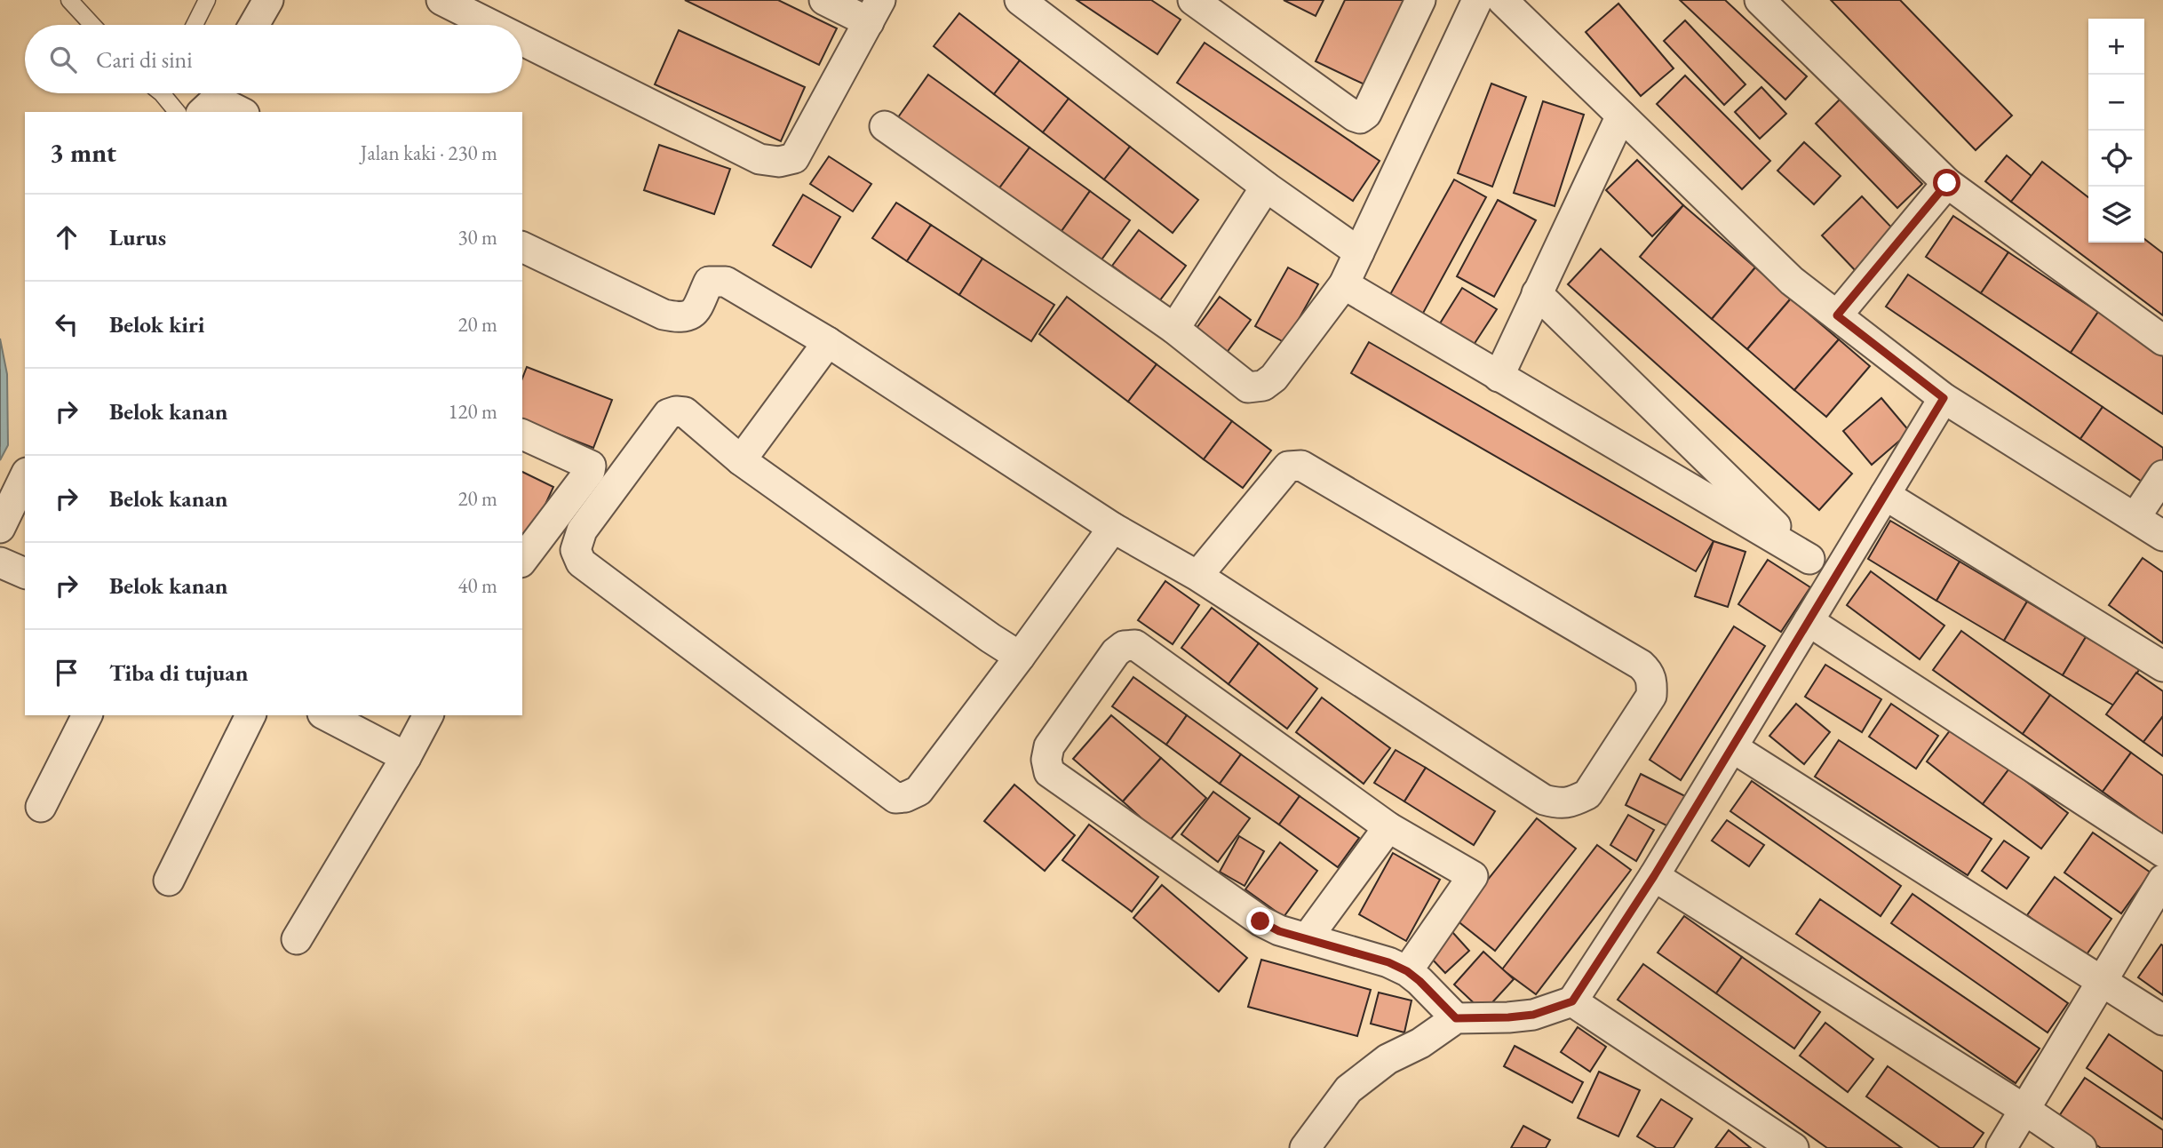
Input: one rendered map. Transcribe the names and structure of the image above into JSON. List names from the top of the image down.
{
  "page": {
    "map_buttons": ["+", "−"],
    "search": "Cari di sini",
    "heading": ["3 mnt", "Jalan kaki · 230 m"],
    "list": [
      ["Lurus", "30 m"],
      ["Belok kiri", "20 m"],
      ["Belok kanan", "120 m"],
      ["Belok kanan", "20 m"],
      ["Belok kanan", "40 m"],
      "Tiba di tujuan"
    ]
  }
}
